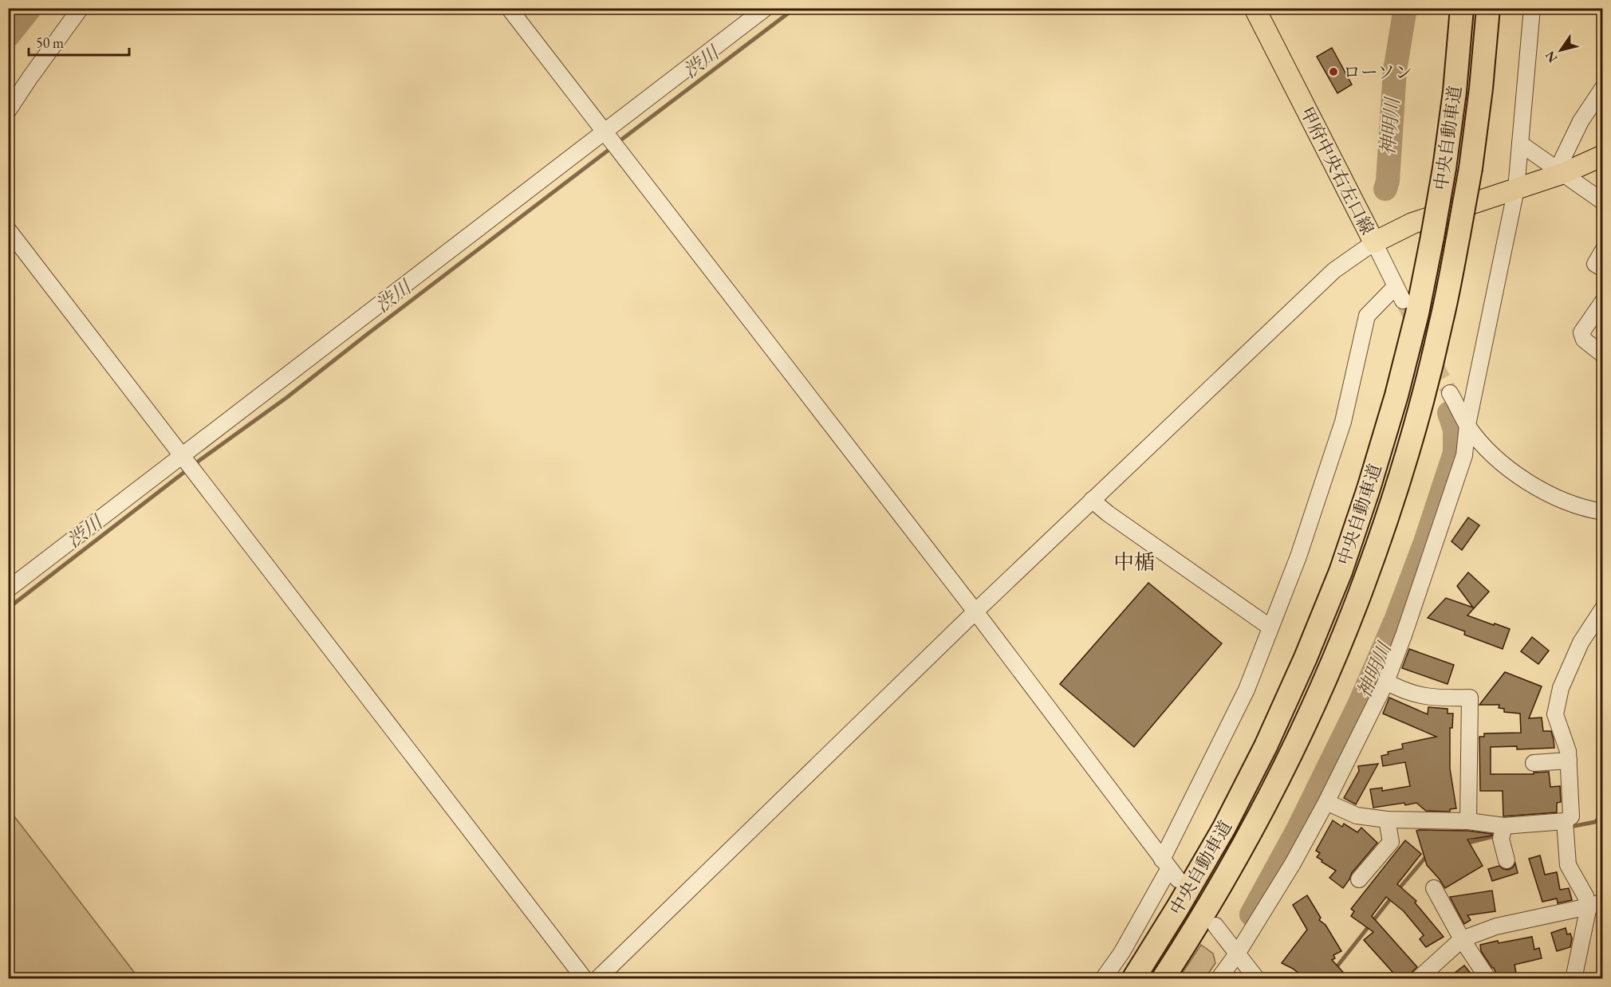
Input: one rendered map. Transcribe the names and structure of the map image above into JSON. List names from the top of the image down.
{
  "streets": {
    "highway": ["中央自動車道"],
    "main road": ["甲府中央右左口線"]
  },
  "districts": ["中楯"],
  "water": ["渋川", "神明川"],
  "places": ["ローソン"],
  "scale_bar": "50 m",
  "north": "bottom left"
}
